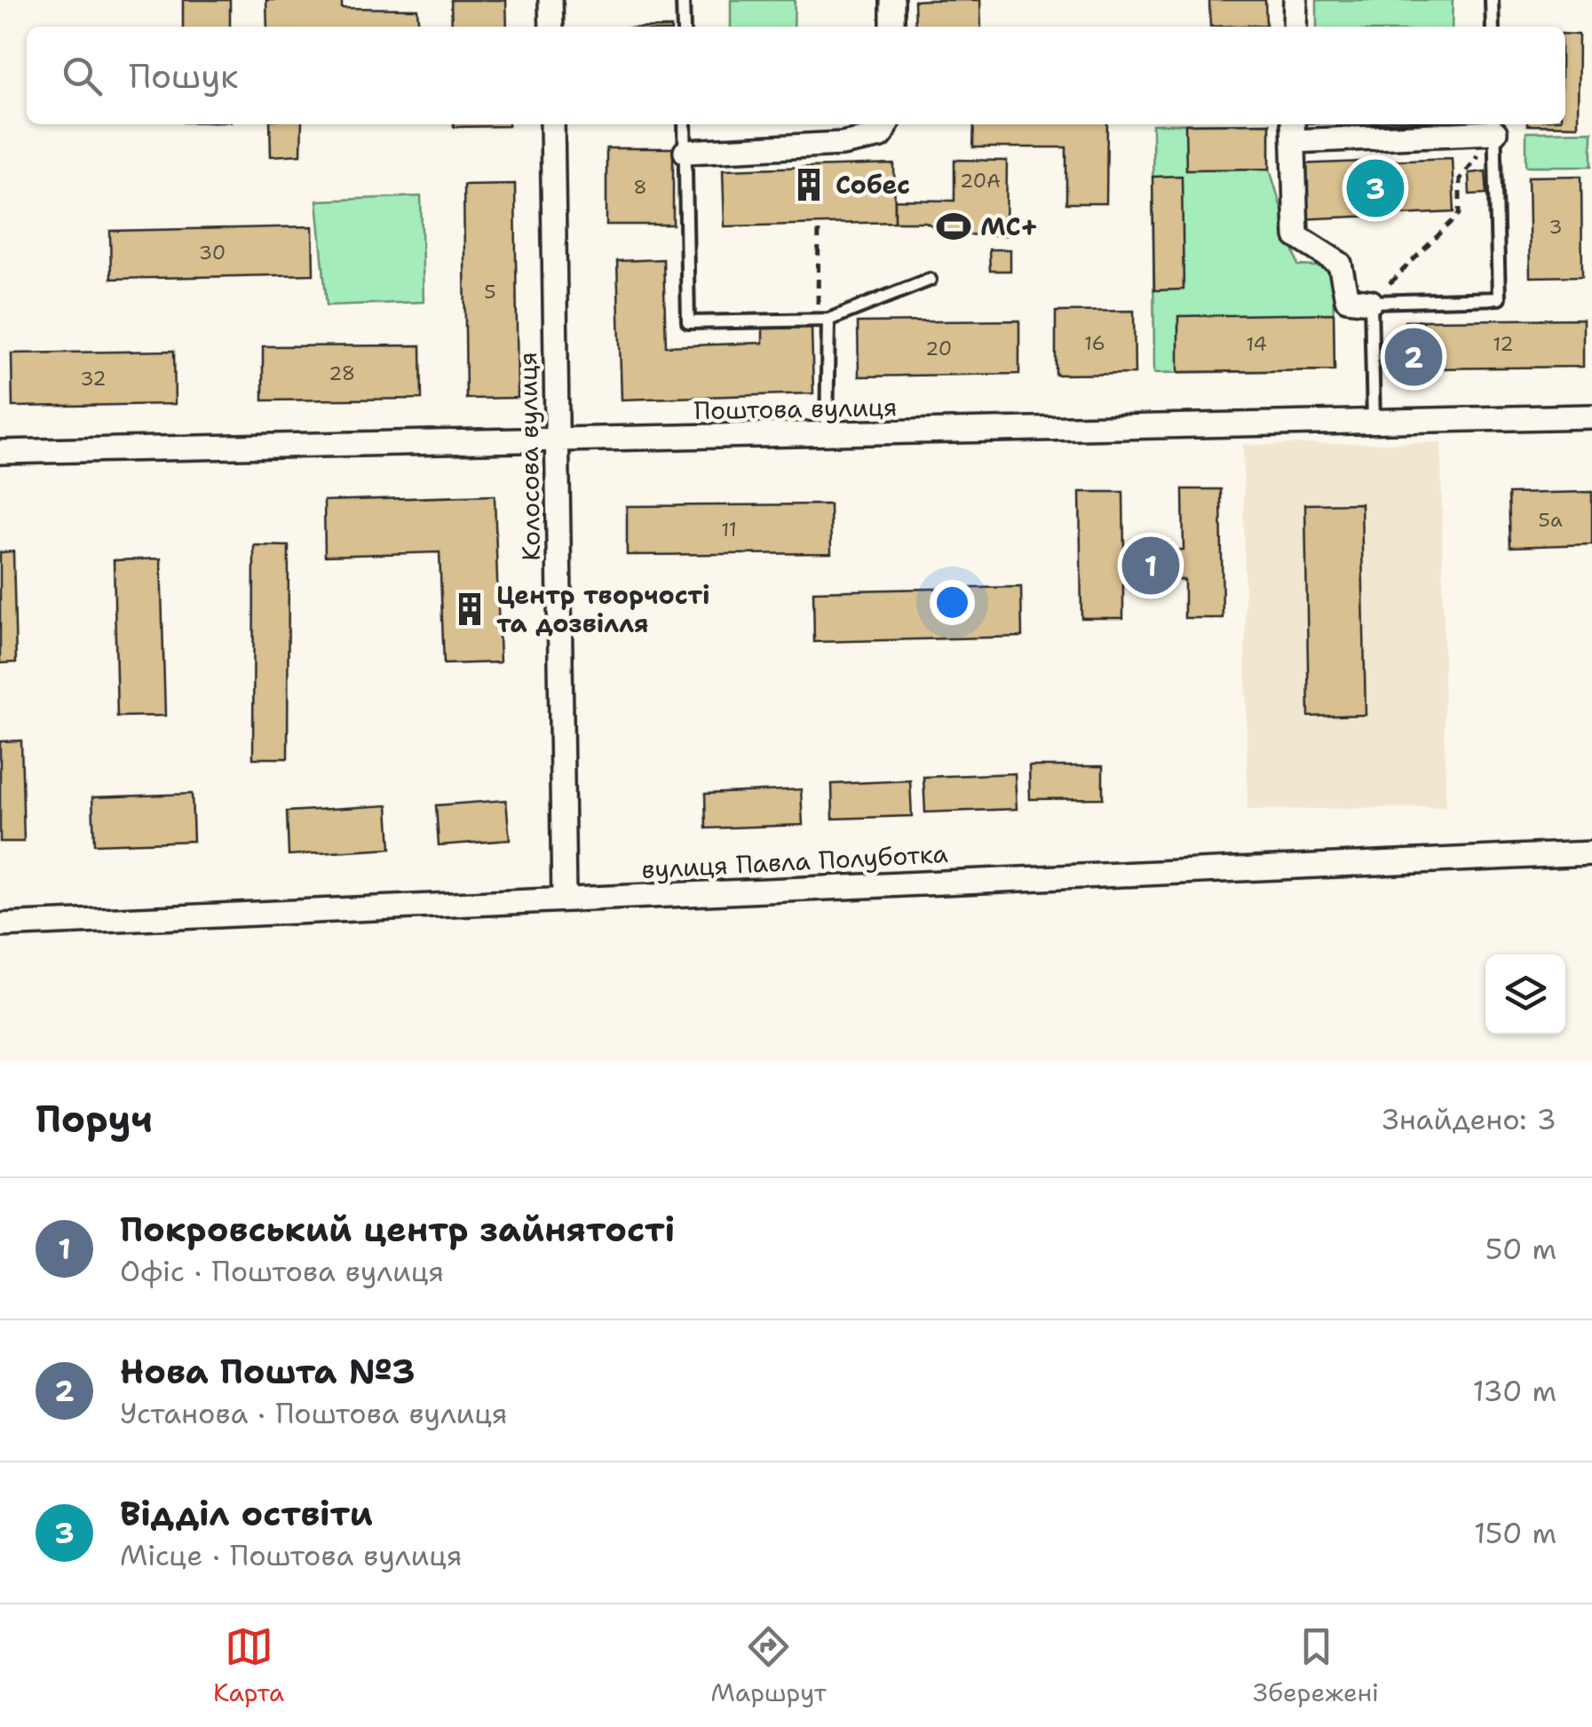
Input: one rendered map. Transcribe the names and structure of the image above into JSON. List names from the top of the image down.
{
  "streets": {
    "street": ["Поштова вулиця", "Колосова вулиця", "вулиця Павла Полуботка"]
  },
  "crossings": [
    ["Поштова вулиця", "Колосова вулиця"],
    ["Колосова вулиця", "вулиця Павла Полуботка"]
  ],
  "places": {
    "building": ["Собес", "Центр творчості та дозвілля"],
    "sports": ["МС+"]
  },
  "house_numbers": [
    "20А",
    "8",
    "3",
    "30",
    "5",
    "16",
    "14",
    "12",
    "20",
    "28",
    "32",
    "5а",
    "11"
  ],
  "page": {
    "search": "Пошук",
    "pins": ["3", "2", "1"],
    "heading": ["Поруч", "Знайдено: 3"],
    "list": [
      {
        "mark": "1",
        "name": "Покровський центр зайнятості",
        "note": "Офіс · Поштова вулиця",
        "value": "50 m"
      },
      {
        "mark": "2",
        "name": "Нова Пошта №3",
        "note": "Установа · Поштова вулиця",
        "value": "130 m"
      },
      {
        "mark": "3",
        "name": "Відділ оствіти",
        "note": "Місце · Поштова вулиця",
        "value": "150 m"
      }
    ],
    "nav": ["Карта", "Маршрут", "Збережені"]
  }
}
